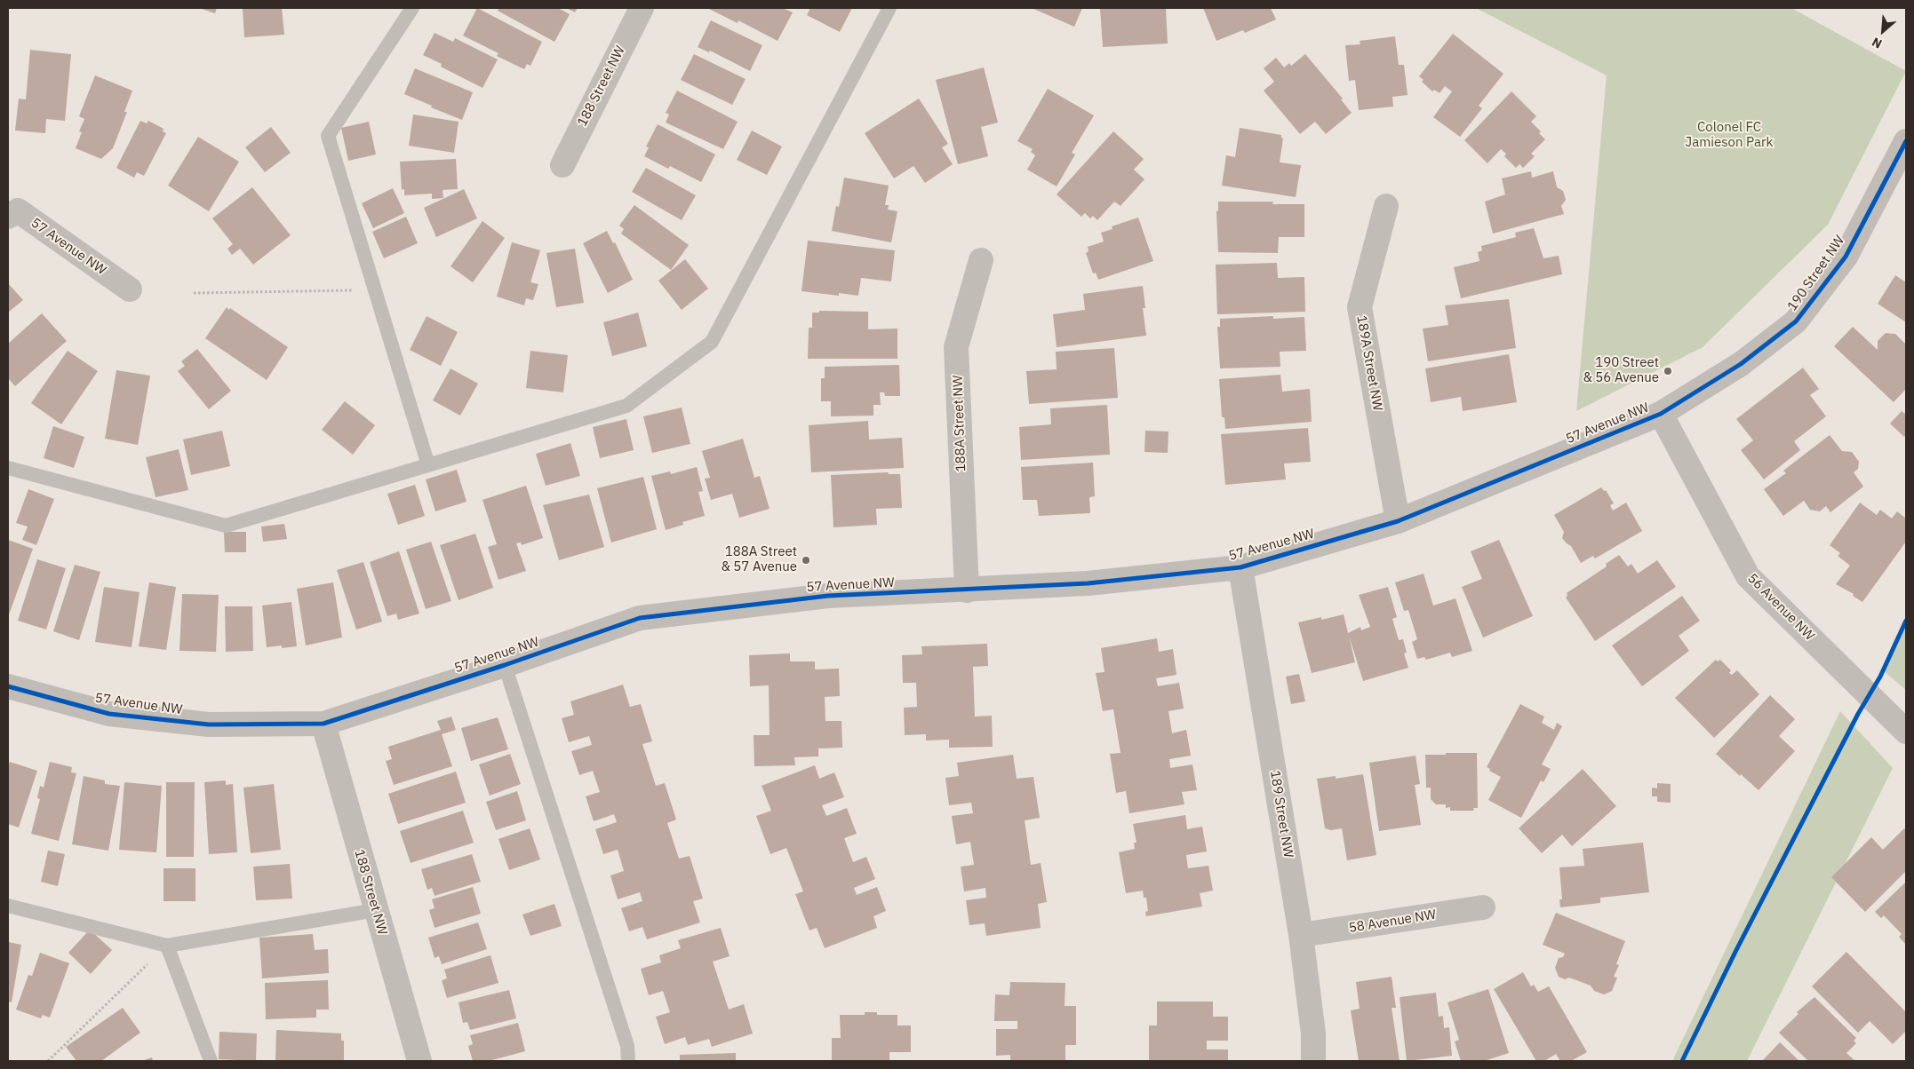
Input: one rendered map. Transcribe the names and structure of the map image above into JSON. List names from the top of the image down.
{
  "streets": {
    "street": [
      "188 Street NW",
      "57 Avenue NW",
      "190 Street NW",
      "189A Street NW",
      "188A Street NW",
      "56 Avenue NW",
      "189 Street NW",
      "58 Avenue NW"
    ]
  },
  "crossings": [
    ["188 Street NW", "57 Avenue NW"],
    ["57 Avenue NW", "190 Street NW"],
    ["57 Avenue NW", "189A Street NW"],
    ["57 Avenue NW", "188A Street NW"],
    ["57 Avenue NW", "56 Avenue NW"],
    ["57 Avenue NW", "189 Street NW"],
    ["190 Street NW", "56 Avenue NW"],
    ["189 Street NW", "58 Avenue NW"]
  ],
  "parks": ["Colonel FC Jamieson Park"],
  "places": ["190 Street & 56 Avenue", "188A Street & 57 Avenue"],
  "north": "bottom left"
}
